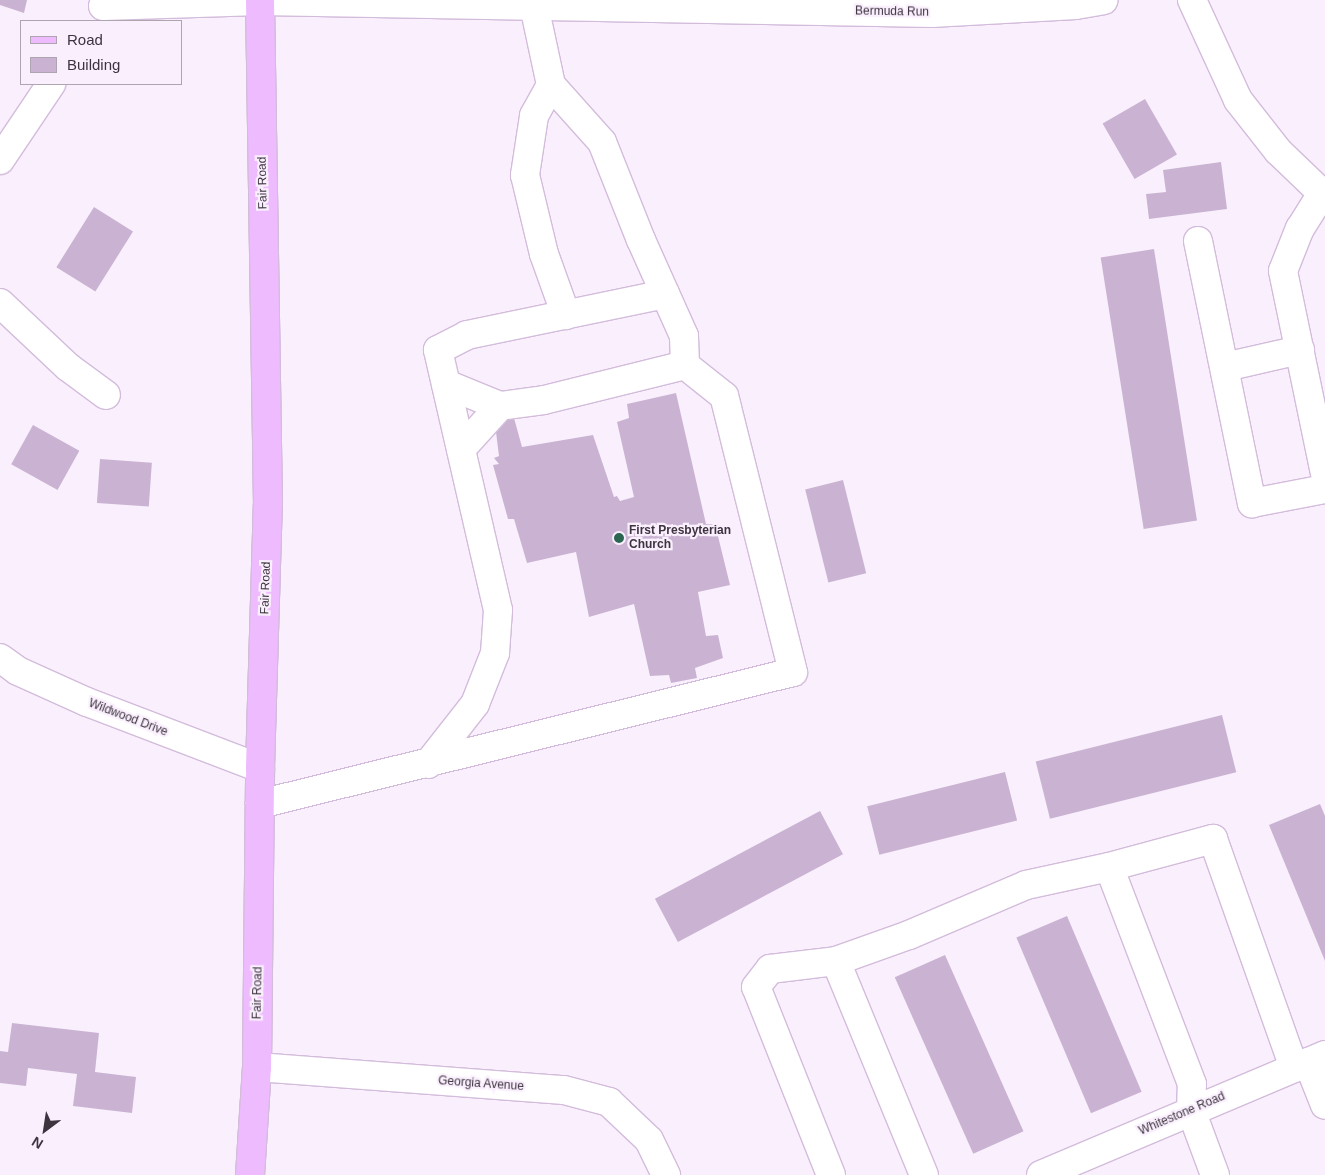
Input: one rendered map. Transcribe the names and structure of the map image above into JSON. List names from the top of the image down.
{
  "streets": {
    "main road": ["Fair Road"],
    "street": [
      "Bermuda Run",
      "Wildwood Drive",
      "Georgia Avenue",
      "Whitestone Road"
    ]
  },
  "crossings": [
    ["Bermuda Run", "Fair Road"],
    ["Fair Road", "Wildwood Drive"],
    ["Fair Road", "Georgia Avenue"]
  ],
  "places": ["First Presbyterian Church"],
  "legend": ["Road", "Building"],
  "north": "bottom left"
}
